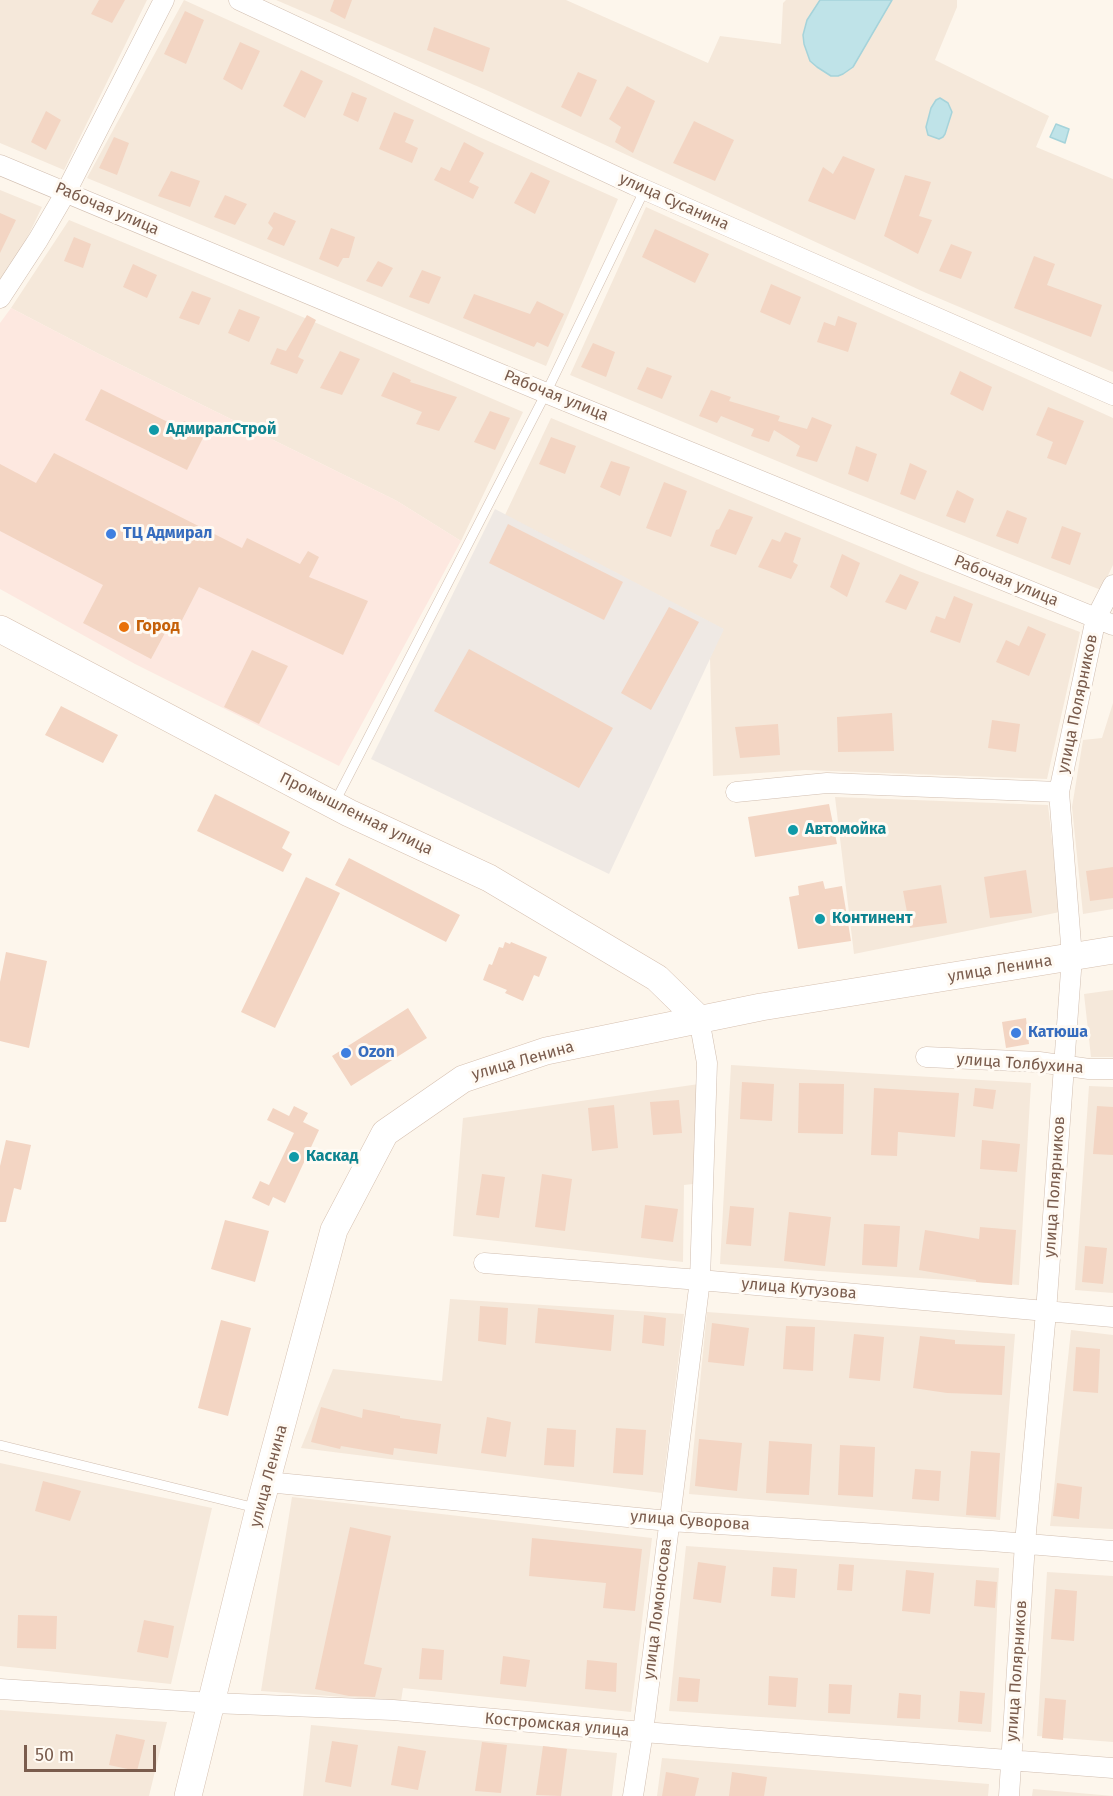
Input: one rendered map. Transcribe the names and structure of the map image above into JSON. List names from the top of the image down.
{
  "streets": {
    "street": [
      "улица Сусанина",
      "Рабочая улица",
      "улица Полярников",
      "Промышленная улица",
      "улица Ленина",
      "улица Толбухина",
      "улица Кутузова",
      "улица Суворова",
      "улица Ломоносова",
      "Костромская улица"
    ]
  },
  "crossings": [
    ["Рабочая улица", "улица Полярников"],
    ["улица Полярников", "улица Ленина"],
    ["улица Полярников", "улица Толбухина"],
    ["улица Полярников", "улица Кутузова"],
    ["улица Полярников", "улица Суворова"],
    ["улица Полярников", "Костромская улица"],
    ["Промышленная улица", "улица Ленина"],
    ["Промышленная улица", "улица Ломоносова"],
    ["улица Ленина", "улица Суворова"],
    ["улица Ленина", "улица Ломоносова"],
    ["улица Ленина", "Костромская улица"],
    ["улица Кутузова", "улица Ломоносова"],
    ["улица Суворова", "улица Ломоносова"],
    ["улица Ломоносова", "Костромская улица"]
  ],
  "places": [
    "АдмиралСтрой",
    "ТЦ Адмирал",
    "Город",
    "Автомойка",
    "Континент",
    "Катюша",
    "Ozon",
    "Каскад"
  ],
  "scale_bar": "50 m"
}
